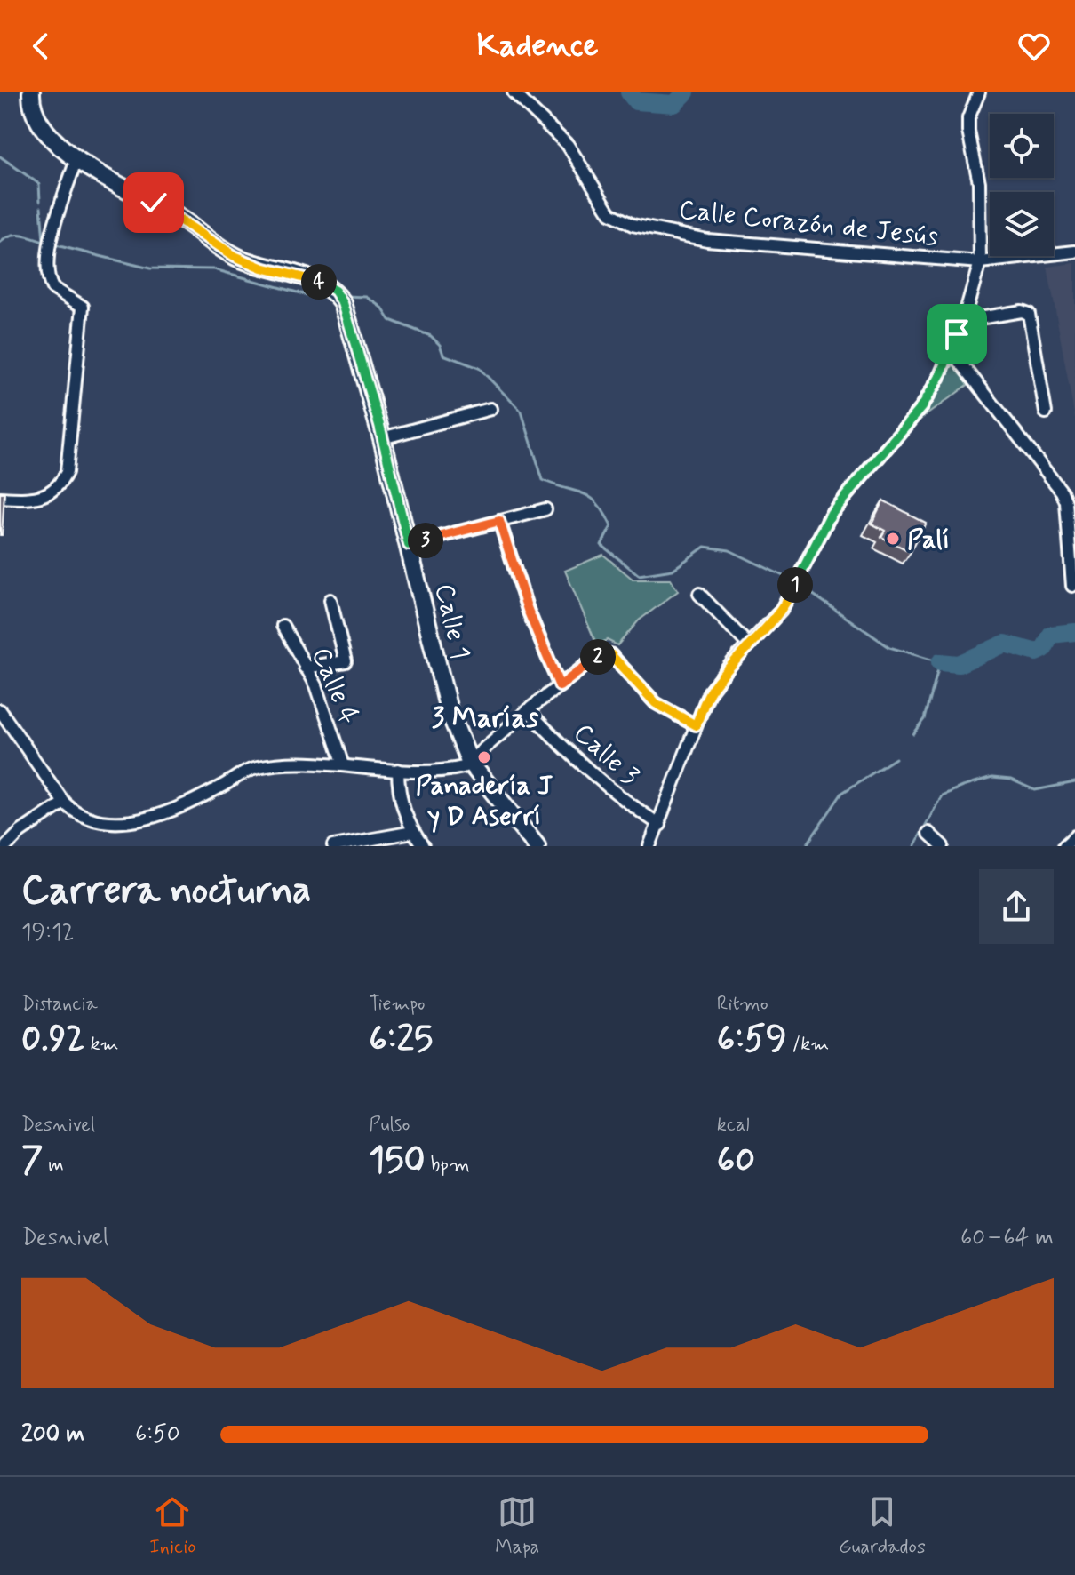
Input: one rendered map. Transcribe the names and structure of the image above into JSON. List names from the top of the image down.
{
  "streets": {
    "street": [
      "Calle Corazón de Jesús",
      "Calle 1",
      "Calle 4",
      "Calle 3"
    ]
  },
  "districts": ["3 Marías"],
  "places": ["Palí", "Panadería J y D Aserrí"],
  "page": {
    "header": "Kadence",
    "pins": [
      "4",
      "3",
      "1",
      "2"
    ],
    "heading": ["Carrera nocturna", "19:12"],
    "stats": [
      ["Distancia", "0.92 km"],
      ["Tiempo", "6:25"],
      ["Ritmo", "6:59 /km"],
      ["Desnivel", "7 m"],
      ["Pulso", "150 bpm"],
      ["kcal", "60"]
    ],
    "chart": ["Desnivel", "60–64 m"],
    "list": [
      {
        "name": "200 m",
        "note": "6:50"
      }
    ],
    "tabs": ["Inicio", "Mapa", "Guardados"]
  }
}
